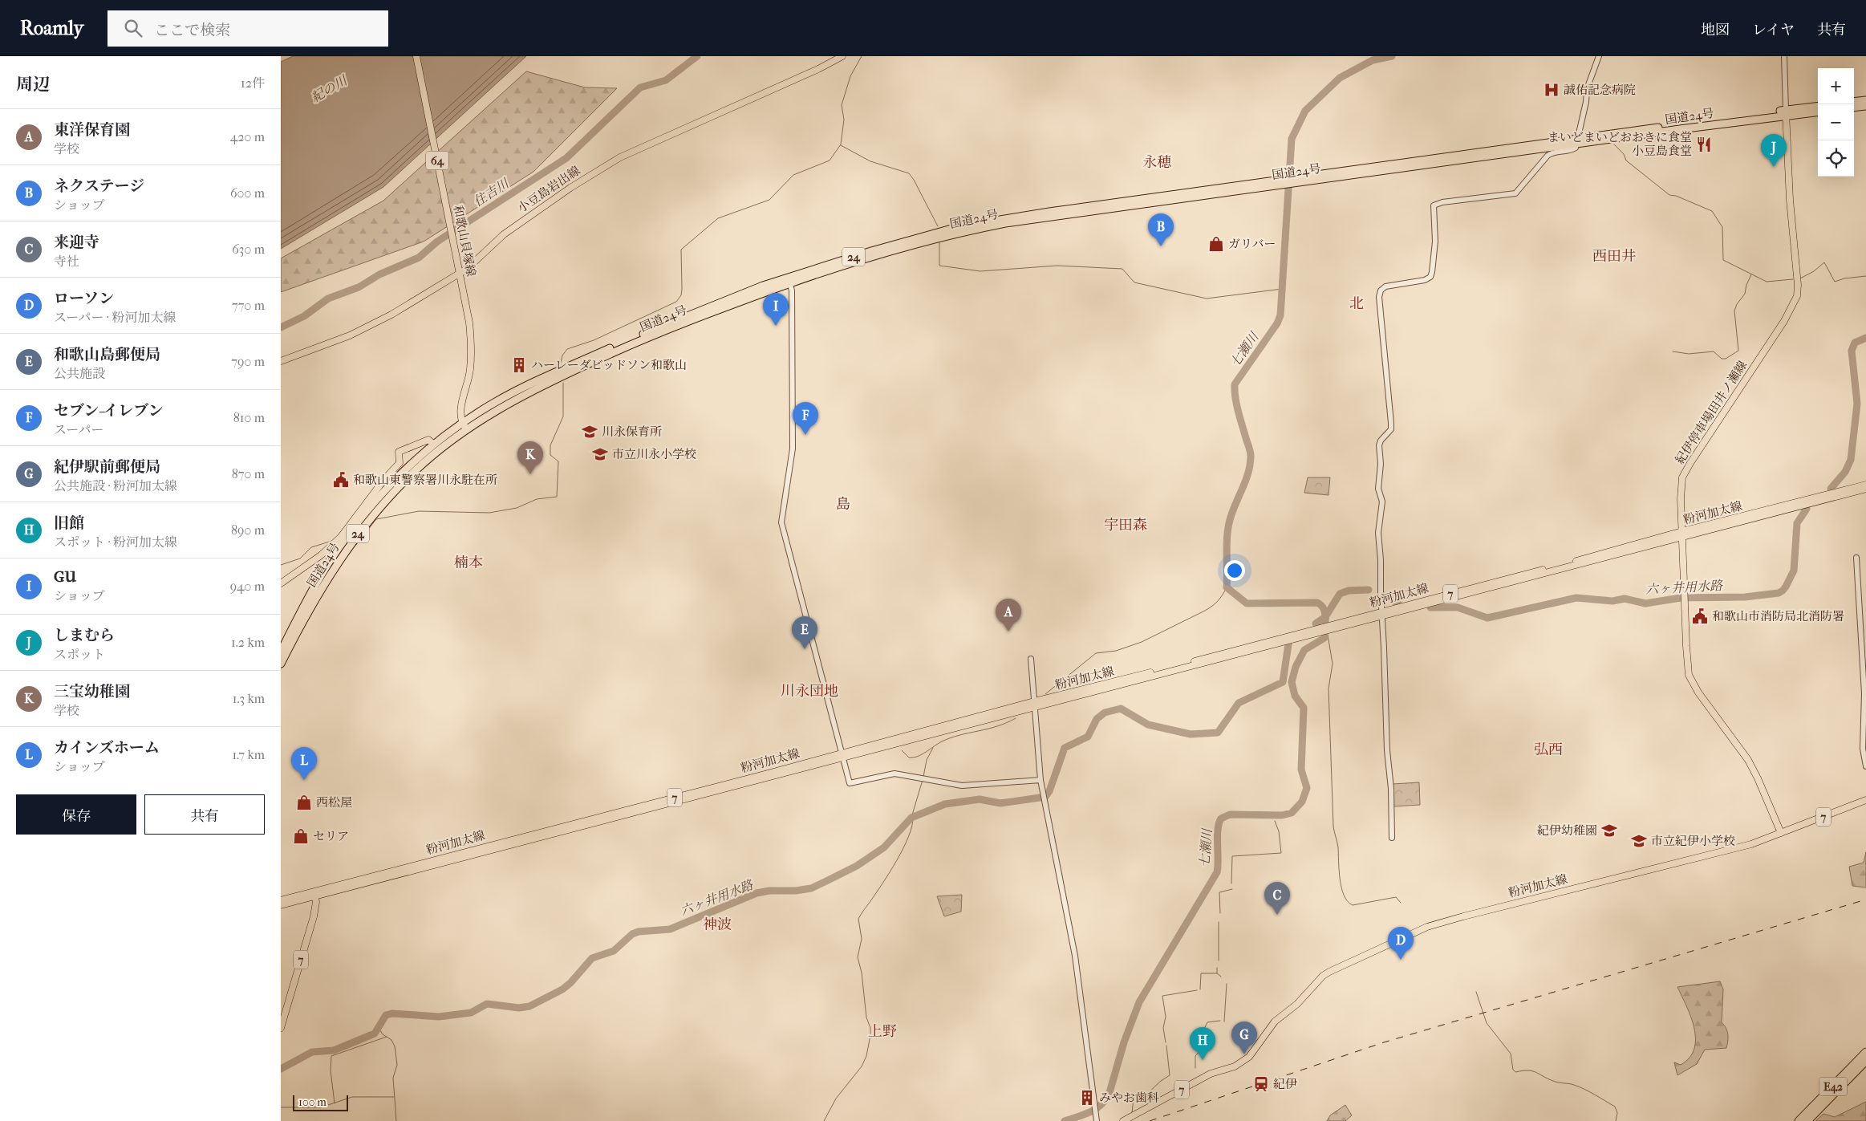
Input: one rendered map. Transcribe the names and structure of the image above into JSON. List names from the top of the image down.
{
  "streets": {
    "highway": ["国道24号", "24", "E42"],
    "main road": [
      "64",
      "小豆島岩出線",
      "和歌山貝塚線",
      "紀伊停車場田井ノ瀬線",
      "粉河加太線",
      "7"
    ]
  },
  "crossings": [
    ["国道24号", "和歌山貝塚線"],
    ["国道24号", "紀伊停車場田井ノ瀬線"],
    ["小豆島岩出線", "和歌山貝塚線"],
    ["紀伊停車場田井ノ瀬線", "粉河加太線"],
    ["粉河加太線", "7"]
  ],
  "districts": [
    "永穂",
    "西田井",
    "北",
    "島",
    "宇田森",
    "楠本",
    "川永団地",
    "弘西",
    "神波",
    "上野"
  ],
  "water": [
    "紀の川",
    "住吉川",
    "七瀬川",
    "六ヶ井用水路"
  ],
  "places": {
    "hospital": ["誠佑記念病院"],
    "restaurant": ["まいどまいどおおきに食堂 小豆島食堂"],
    "shop": ["ガリバー", "西松屋", "セリア"],
    "building": ["ハーレーダビッドソン和歌山", "みやお歯科"],
    "school or university": [
      "川永保育所",
      "市立川永小学校",
      "紀伊幼稚園",
      "市立紀伊小学校"
    ],
    "public building": ["和歌山東警察署川永駐在所", "和歌山市消防局北消防署"],
    "station": ["紀伊"]
  },
  "scale_bar": "100 m",
  "page": {
    "header": "Roamly",
    "search": "ここで検索",
    "nav": ["地図", "レイヤ", "共有"],
    "heading": ["周辺", "12件"],
    "map_buttons": ["+", "−"],
    "list": [
      {
        "mark": "A",
        "name": "東洋保育園",
        "note": "学校",
        "value": "420 m"
      },
      {
        "mark": "B",
        "name": "ネクステージ",
        "note": "ショップ",
        "value": "600 m"
      },
      {
        "mark": "C",
        "name": "来迎寺",
        "note": "寺社",
        "value": "630 m"
      },
      {
        "mark": "D",
        "name": "ローソン",
        "note": "スーパー · 粉河加太線",
        "value": "770 m"
      },
      {
        "mark": "E",
        "name": "和歌山島郵便局",
        "note": "公共施設",
        "value": "790 m"
      },
      {
        "mark": "F",
        "name": "セブン-イレブン",
        "note": "スーパー",
        "value": "810 m"
      },
      {
        "mark": "G",
        "name": "紀伊駅前郵便局",
        "note": "公共施設 · 粉河加太線",
        "value": "870 m"
      },
      {
        "mark": "H",
        "name": "旧館",
        "note": "スポット · 粉河加太線",
        "value": "890 m"
      },
      {
        "mark": "I",
        "name": "GU",
        "note": "ショップ",
        "value": "940 m"
      },
      {
        "mark": "J",
        "name": "しまむら",
        "note": "スポット",
        "value": "1.2 km"
      },
      {
        "mark": "K",
        "name": "三宝幼稚園",
        "note": "学校",
        "value": "1.3 km"
      },
      {
        "mark": "L",
        "name": "カインズホーム",
        "note": "ショップ",
        "value": "1.7 km"
      }
    ],
    "pins": [
      "J",
      "B",
      "I",
      "F",
      "K",
      "A",
      "E",
      "L",
      "C",
      "D",
      "G",
      "H"
    ],
    "buttons": ["保存", "共有"],
    "scale": "100 m"
  }
}
